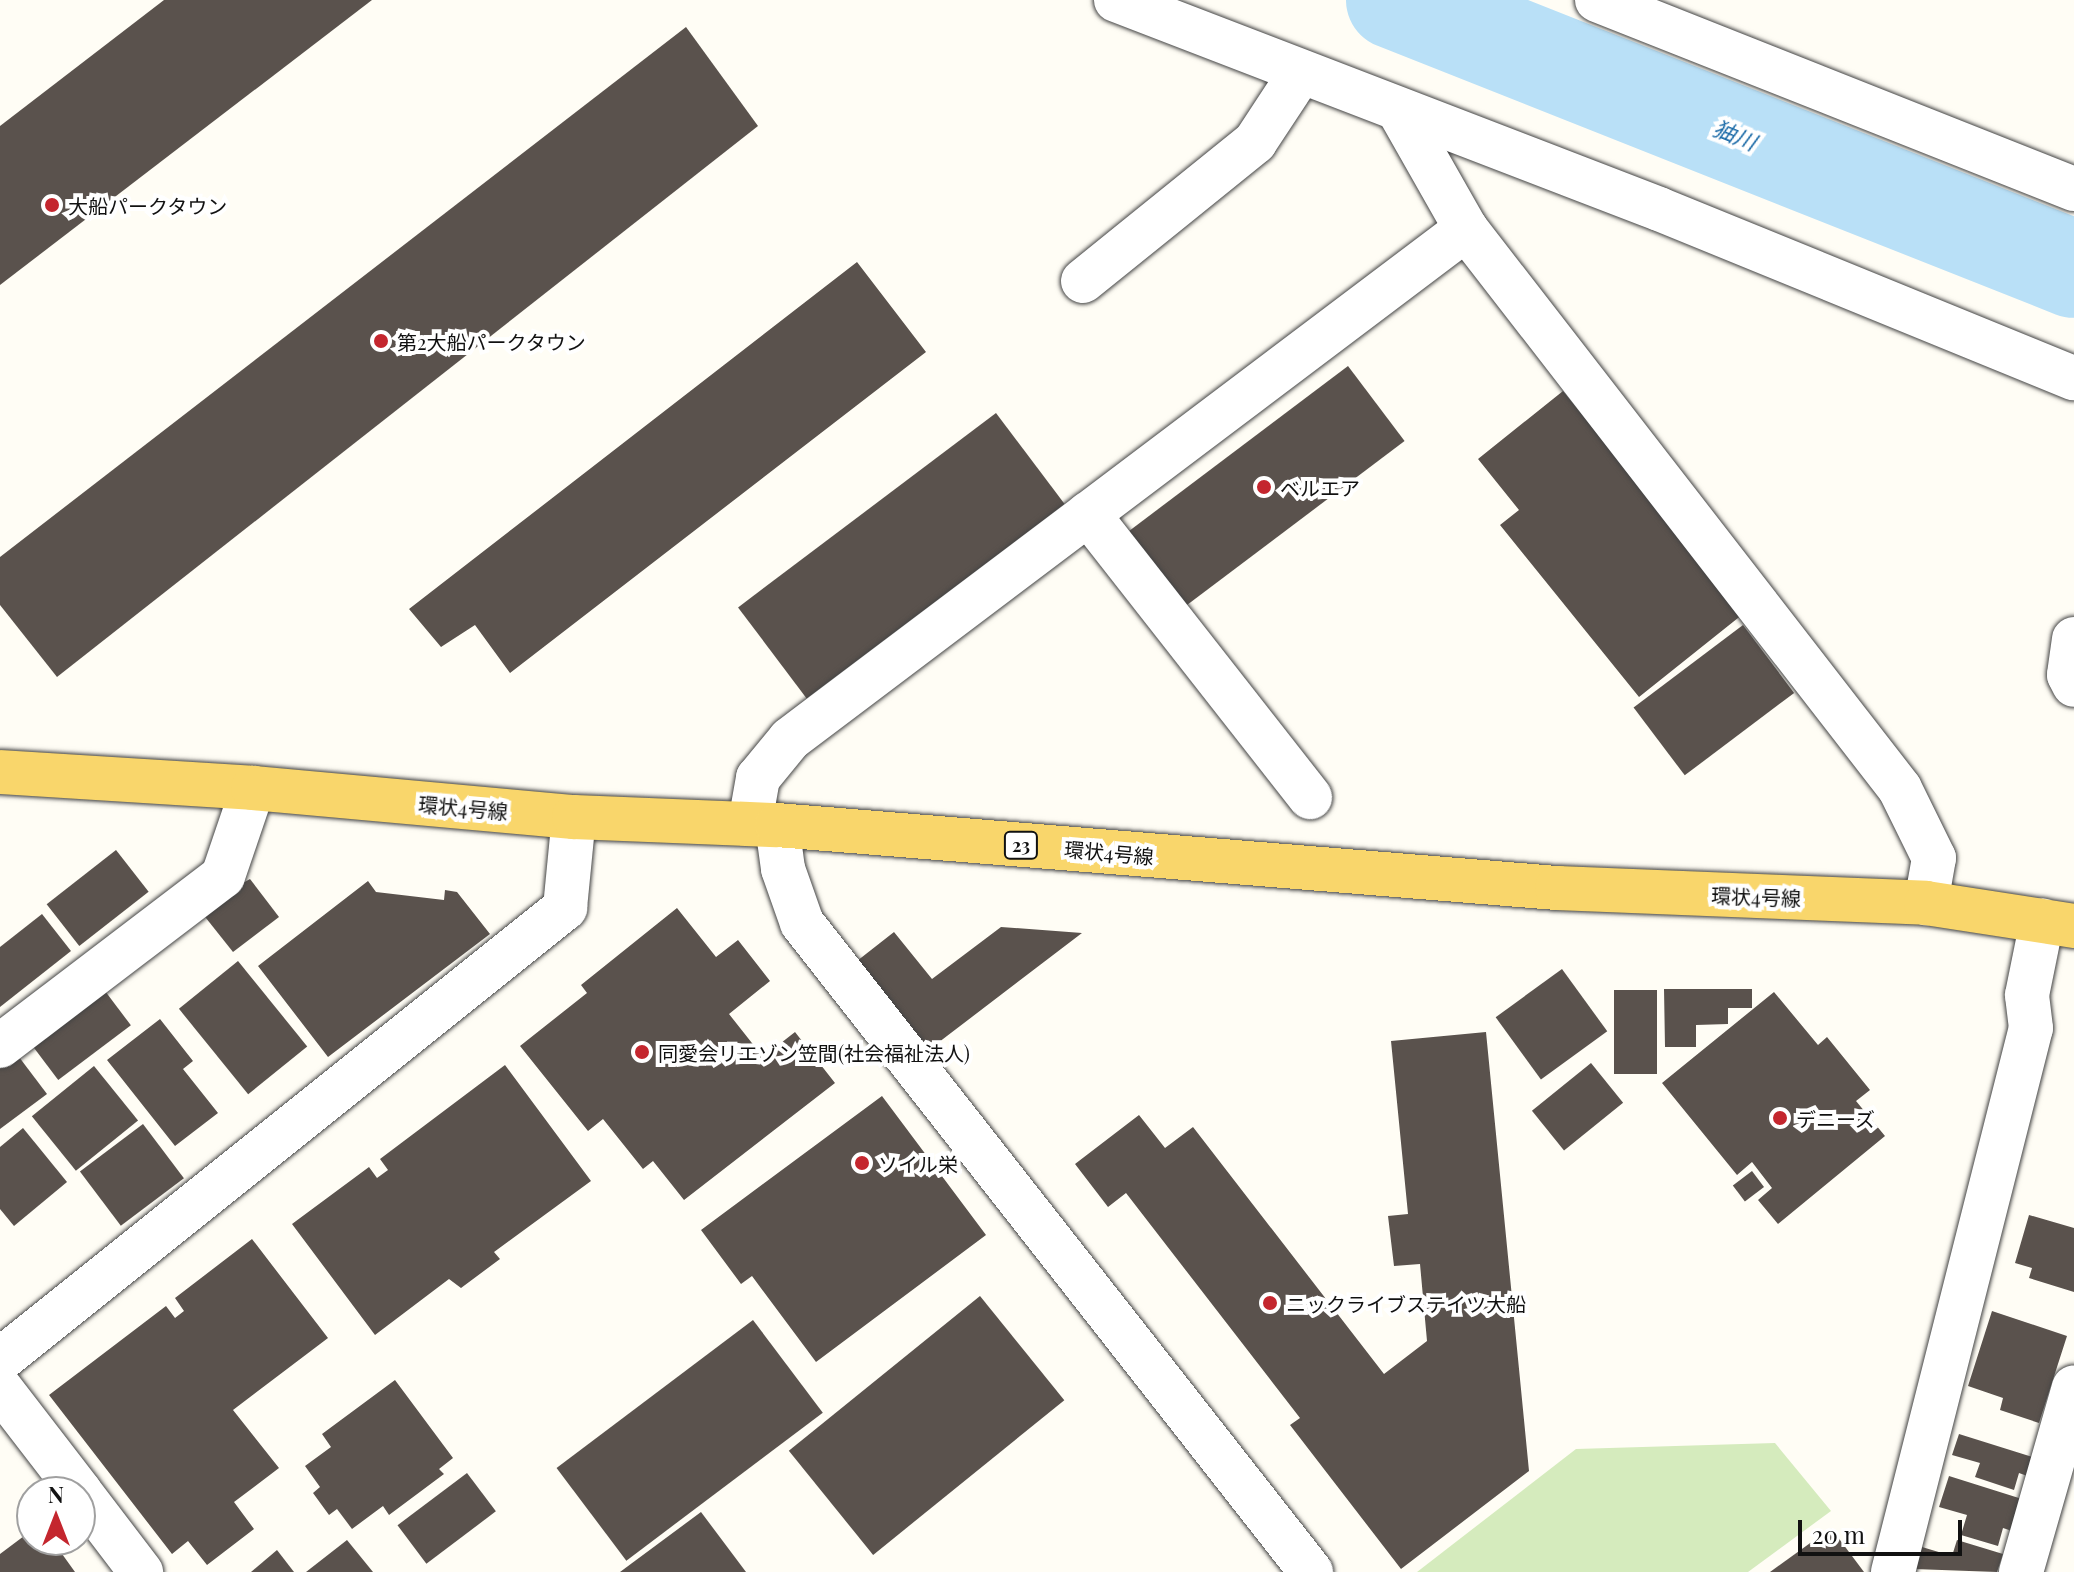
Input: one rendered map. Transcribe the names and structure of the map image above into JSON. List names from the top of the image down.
{
  "streets": {
    "main road": ["環状4号線", "23"]
  },
  "water": ["㹨川"],
  "places": [
    "大船パークタウン",
    "第2大船パークタウン",
    "ベルエア",
    "同愛会リエゾン笠間(社会福祉法人)",
    "デニーズ",
    "ソイル栄",
    "ニックライブステイツ大船"
  ],
  "scale_bar": "20 m",
  "north": "top"
}
